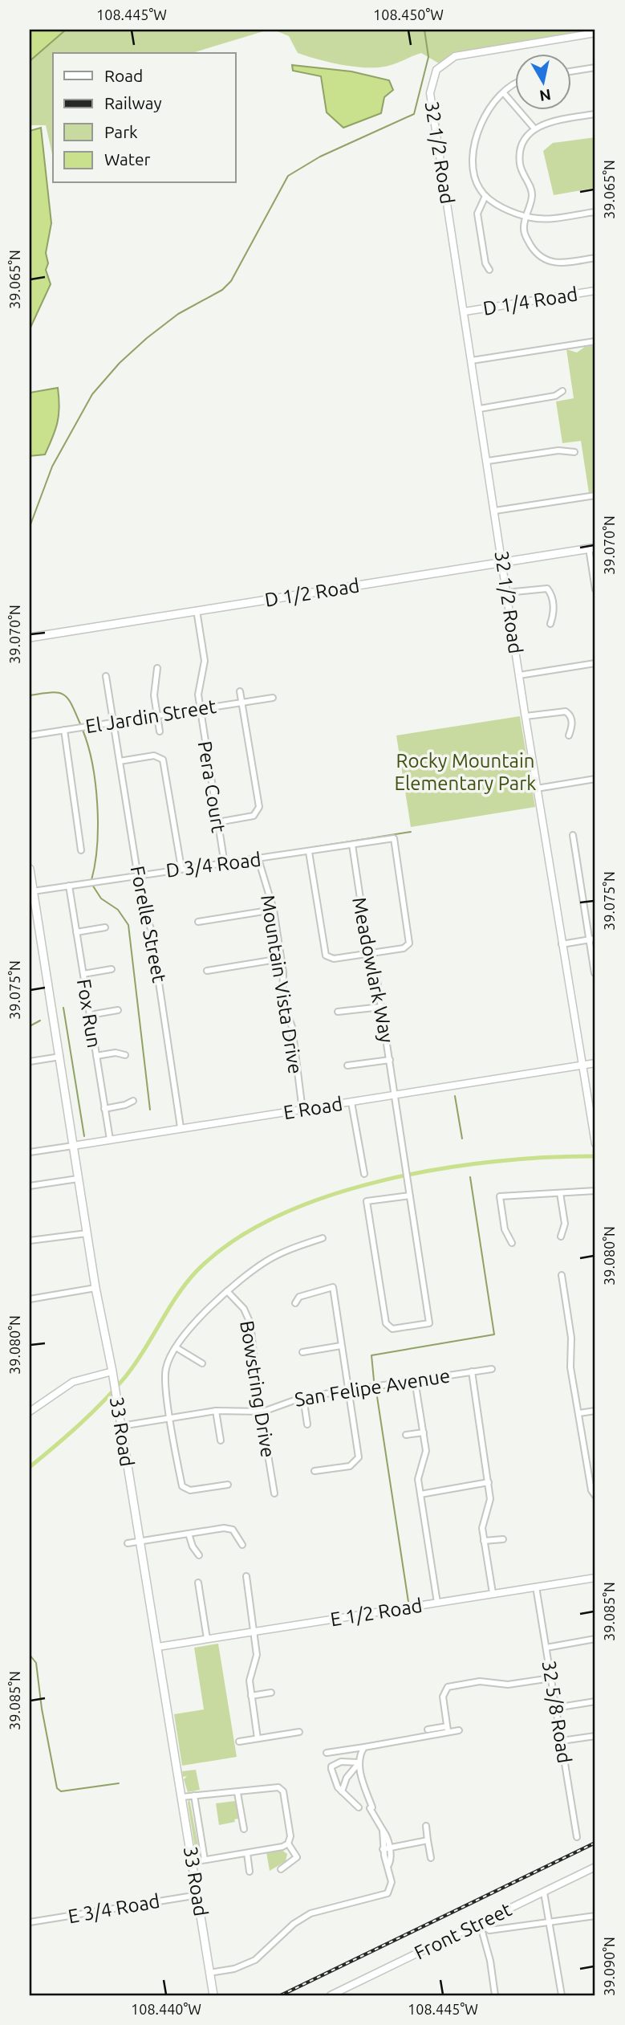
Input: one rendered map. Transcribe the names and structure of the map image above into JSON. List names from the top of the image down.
{
  "streets": {
    "main road": ["D 1/2 Road", "33 Road"],
    "street": [
      "32 1/2 Road",
      "D 1/4 Road",
      "El Jardin Street",
      "Pera Court",
      "D 3/4 Road",
      "Forelle Street",
      "Meadowlark Way",
      "Mountain Vista Drive",
      "Fox Run",
      "E Road",
      "San Felipe Avenue",
      "Bowstring Drive",
      "E 1/2 Road",
      "32 5/8 Road",
      "E 3/4 Road",
      "Front Street"
    ]
  },
  "crossings": [
    ["32 1/2 Road", "D 1/4 Road"],
    ["32 1/2 Road", "D 1/2 Road"],
    ["32 1/2 Road", "E Road"],
    ["D 1/2 Road", "Pera Court"],
    ["El Jardin Street", "Pera Court"],
    ["El Jardin Street", "Forelle Street"],
    ["Pera Court", "D 3/4 Road"],
    ["D 3/4 Road", "Forelle Street"],
    ["D 3/4 Road", "Meadowlark Way"],
    ["D 3/4 Road", "Mountain Vista Drive"],
    ["D 3/4 Road", "Fox Run"],
    ["D 3/4 Road", "33 Road"],
    ["Forelle Street", "E Road"],
    ["Meadowlark Way", "E Road"],
    ["Mountain Vista Drive", "E Road"],
    ["Fox Run", "E Road"],
    ["E Road", "33 Road"],
    ["San Felipe Avenue", "Bowstring Drive"],
    ["San Felipe Avenue", "33 Road"],
    ["33 Road", "E 1/2 Road"],
    ["33 Road", "E 3/4 Road"],
    ["E 1/2 Road", "32 5/8 Road"]
  ],
  "parks": ["Rocky Mountain Elementary Park"],
  "legend": [
    "Road",
    "Railway",
    "Park",
    "Water"
  ],
  "north": "bottom",
  "coordinates": [
    "108.445°W",
    "108.450°W",
    "39.065°N",
    "39.070°N",
    "39.075°N",
    "39.080°N",
    "39.085°N",
    "39.090°N",
    "108.440°W"
  ]
}
